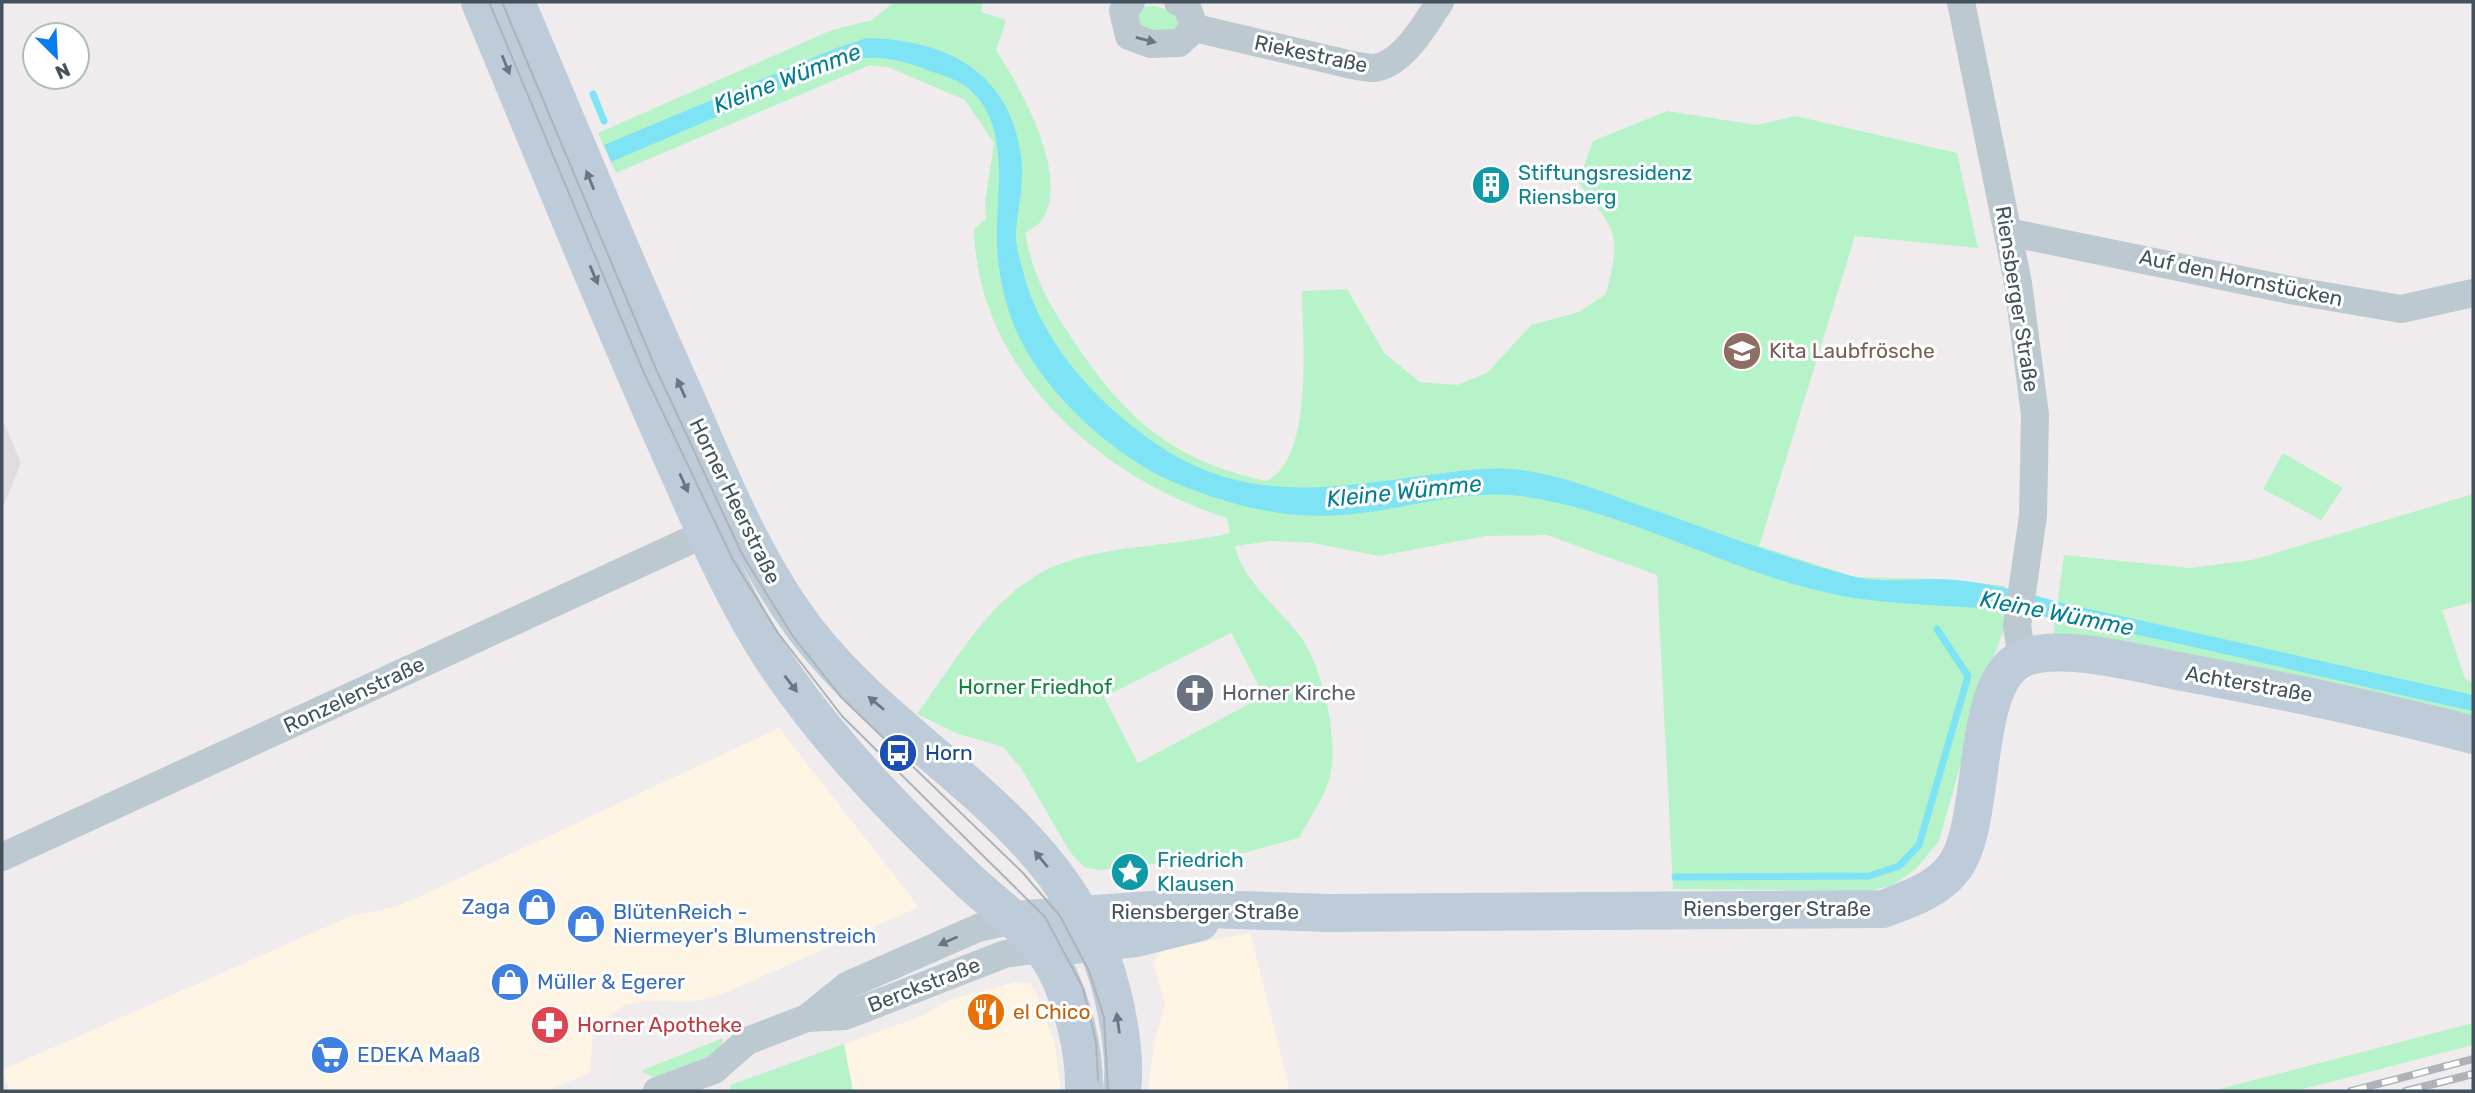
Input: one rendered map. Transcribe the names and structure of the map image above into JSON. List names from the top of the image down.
{
  "streets": {
    "main road": ["Riensberger Straße", "Horner Heerstraße", "Achterstraße"],
    "street": [
      "Riekestraße",
      "Auf den Hornstücken",
      "Ronzelenstraße",
      "Berckstraße"
    ]
  },
  "crossings": [
    ["Auf den Hornstücken", "Riensberger Straße"],
    ["Riensberger Straße", "Horner Heerstraße"],
    ["Riensberger Straße", "Achterstraße"],
    ["Horner Heerstraße", "Ronzelenstraße"],
    ["Horner Heerstraße", "Berckstraße"]
  ],
  "water": ["Kleine Wümme"],
  "parks": ["Horner Friedhof"],
  "places": {
    "building": ["Stiftungsresidenz Riensberg"],
    "school or university": ["Kita Laubfrösche"],
    "church": ["Horner Kirche"],
    "bus stop": ["Horn"],
    "place": ["Friedrich Klausen"],
    "shop": ["Zaga", "BlütenReich - Niermeyer's Blumenstreich", "Müller & Egerer"],
    "restaurant": ["el Chico"],
    "pharmacy": ["Horner Apotheke"],
    "supermarket": ["EDEKA Maaß"]
  },
  "north": "bottom right"
}
